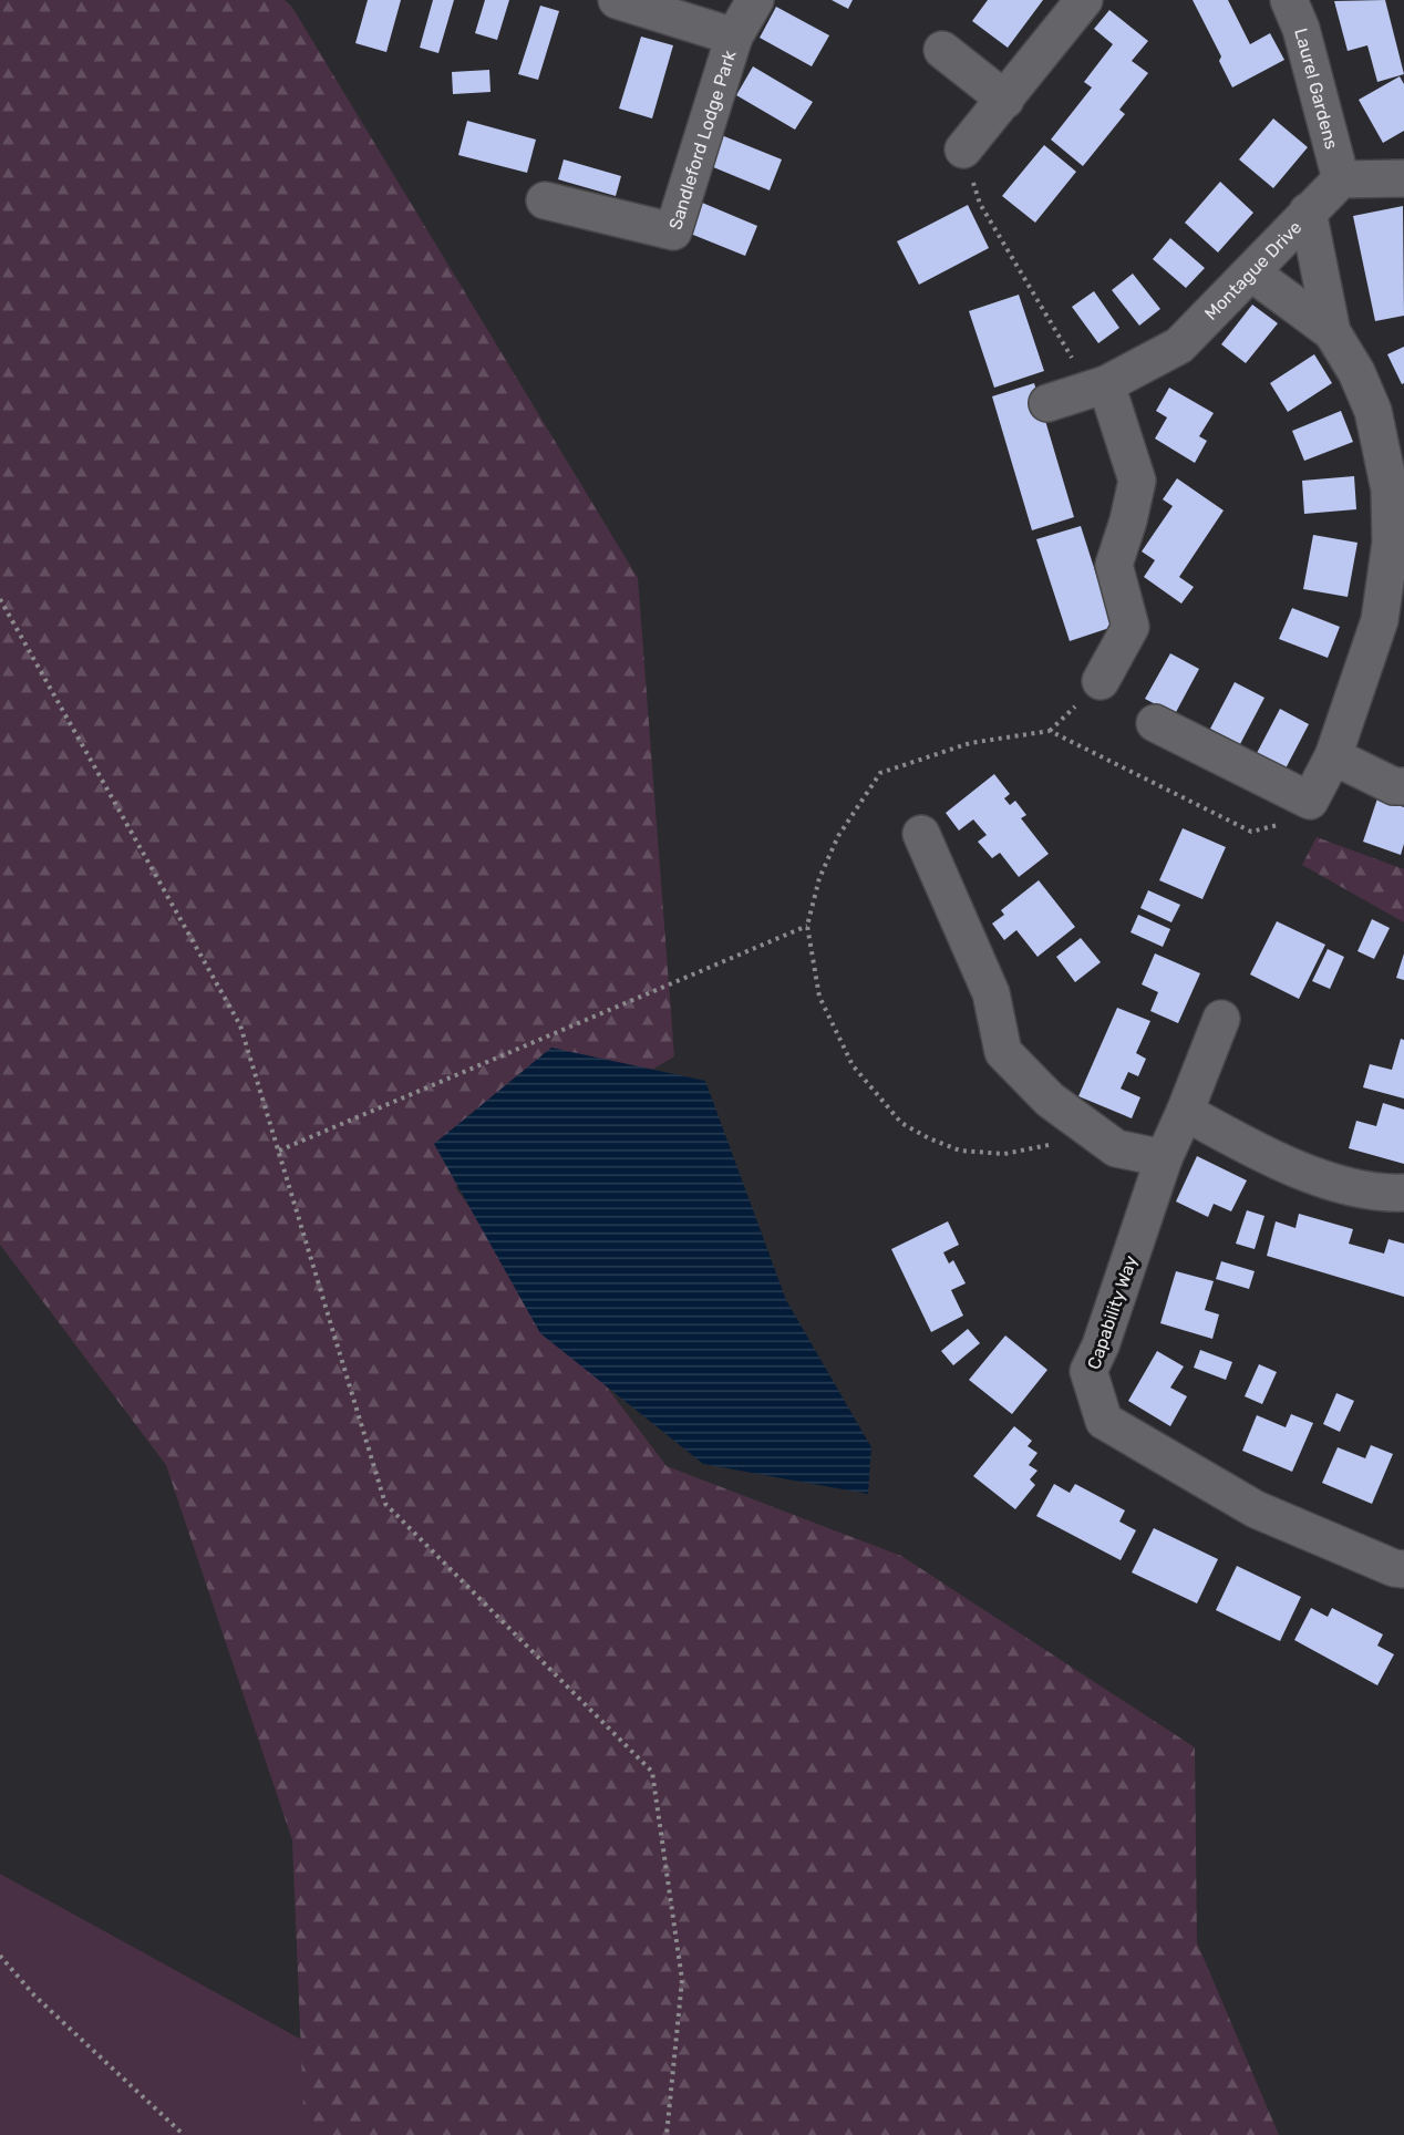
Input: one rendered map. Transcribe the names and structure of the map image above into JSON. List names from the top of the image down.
{
  "streets": {
    "street": [
      "Laurel Gardens",
      "Sandleford Lodge Park",
      "Montague Drive",
      "Capability Way"
    ]
  },
  "crossings": [
    ["Laurel Gardens", "Montague Drive"]
  ]
}
